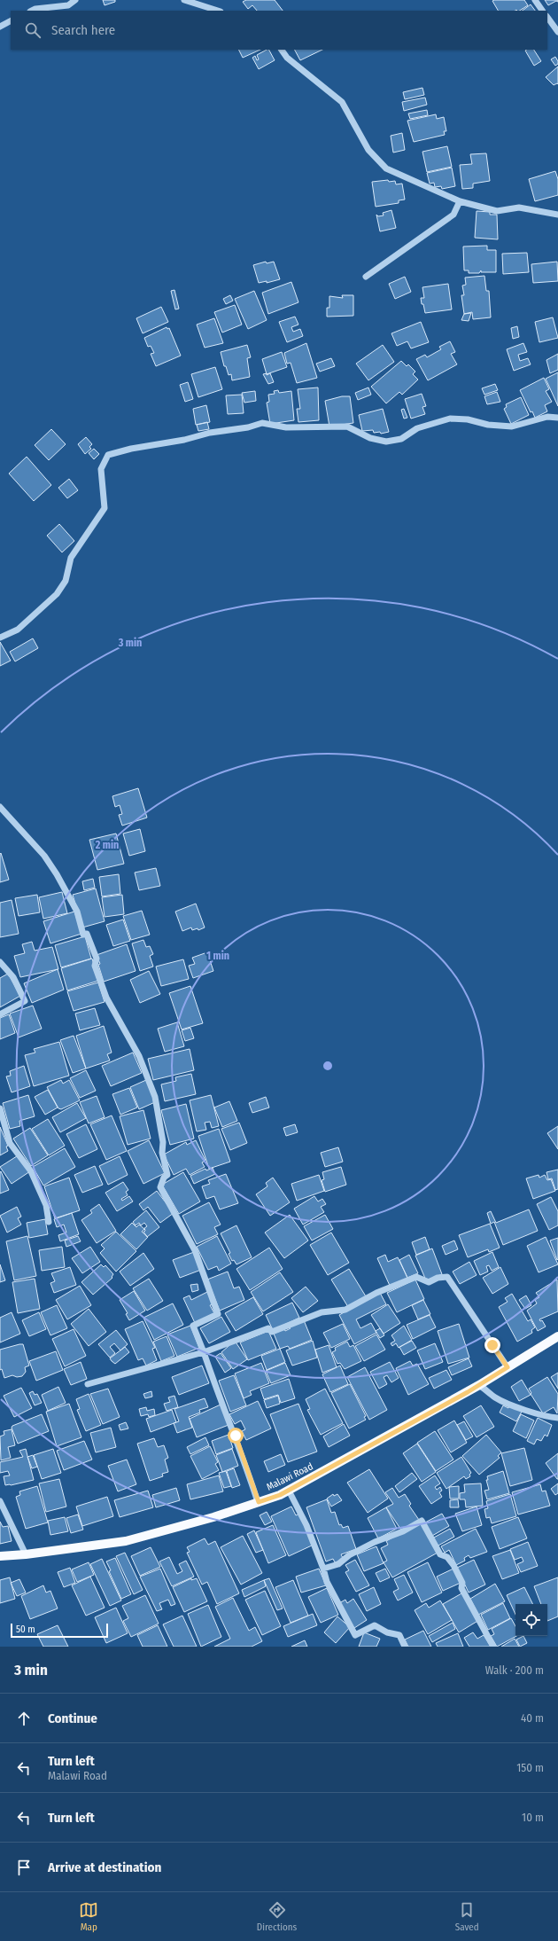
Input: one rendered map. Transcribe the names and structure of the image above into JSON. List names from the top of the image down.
{
  "streets": {
    "main road": ["Malawi Road"]
  },
  "scale_bar": "50 m",
  "page": {
    "search": "Search here",
    "scale": "50 m",
    "heading": ["3 min", "Walk · 200 m"],
    "list": [
      ["Continue", "40 m"],
      ["Turn left", "Malawi Road", "150 m"],
      ["Turn left", "10 m"],
      "Arrive at destination"
    ],
    "nav": ["Map", "Directions", "Saved"]
  },
  "rings": ["3 min", "2 min", "1 min"]
}
